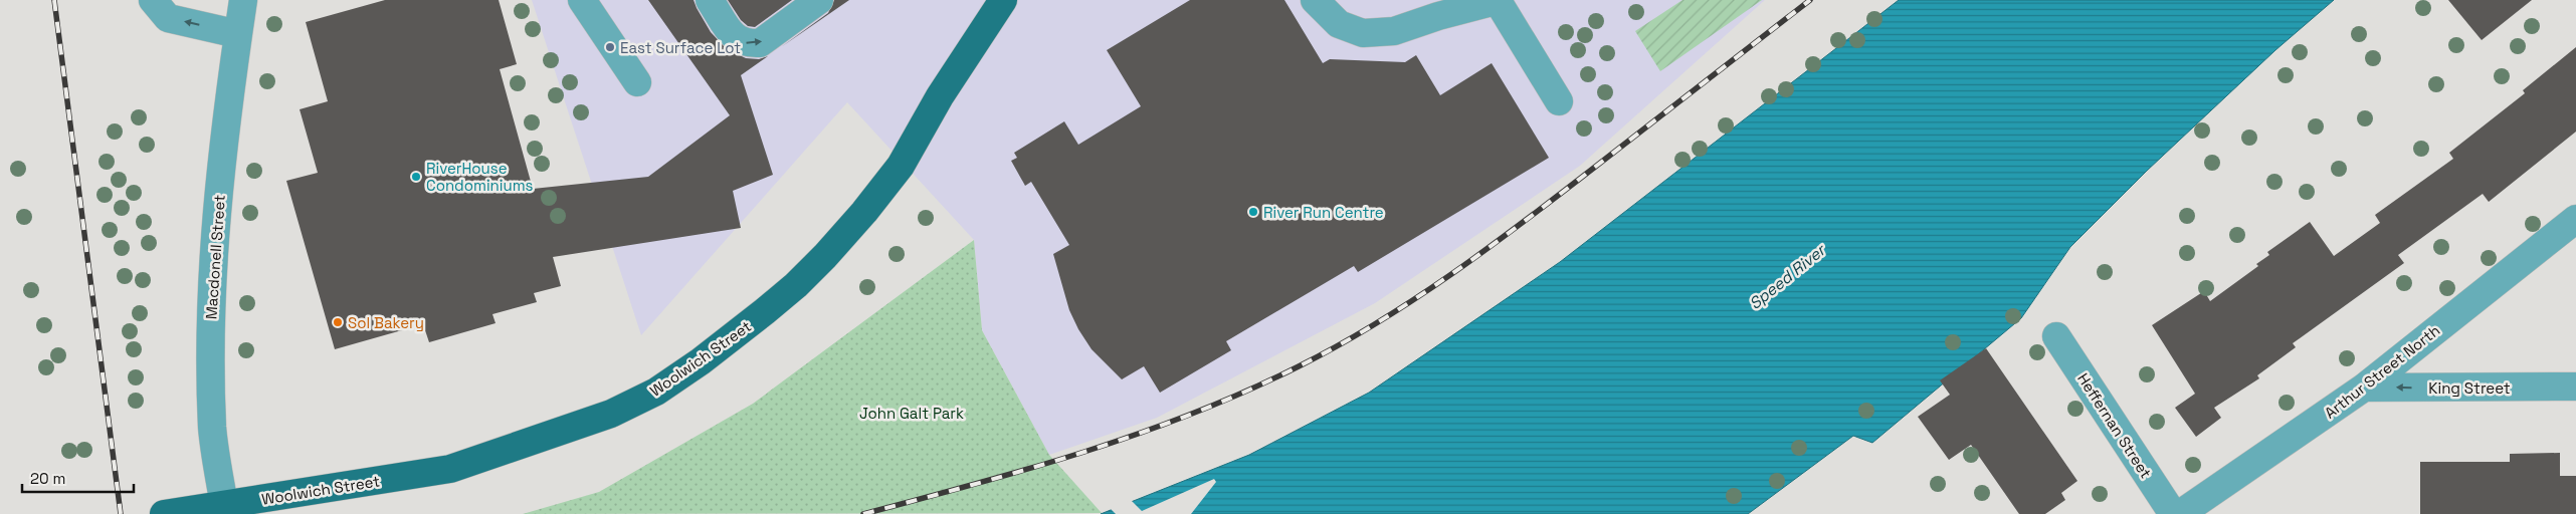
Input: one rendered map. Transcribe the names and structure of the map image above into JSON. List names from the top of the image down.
{
  "streets": {
    "main road": ["Woolwich Street"],
    "street": [
      "Macdonell Street",
      "Arthur Street North",
      "King Street",
      "Heffernan Street"
    ]
  },
  "crossings": [
    ["Macdonell Street", "Woolwich Street"],
    ["Arthur Street North", "King Street"]
  ],
  "one_way": ["King Street"],
  "water": ["Speed River"],
  "parks": ["John Galt Park"],
  "places": [
    "East Surface Lot",
    "RiverHouse Condominiums",
    "River Run Centre",
    "Sol Bakery"
  ],
  "scale_bar": "20 m"
}
